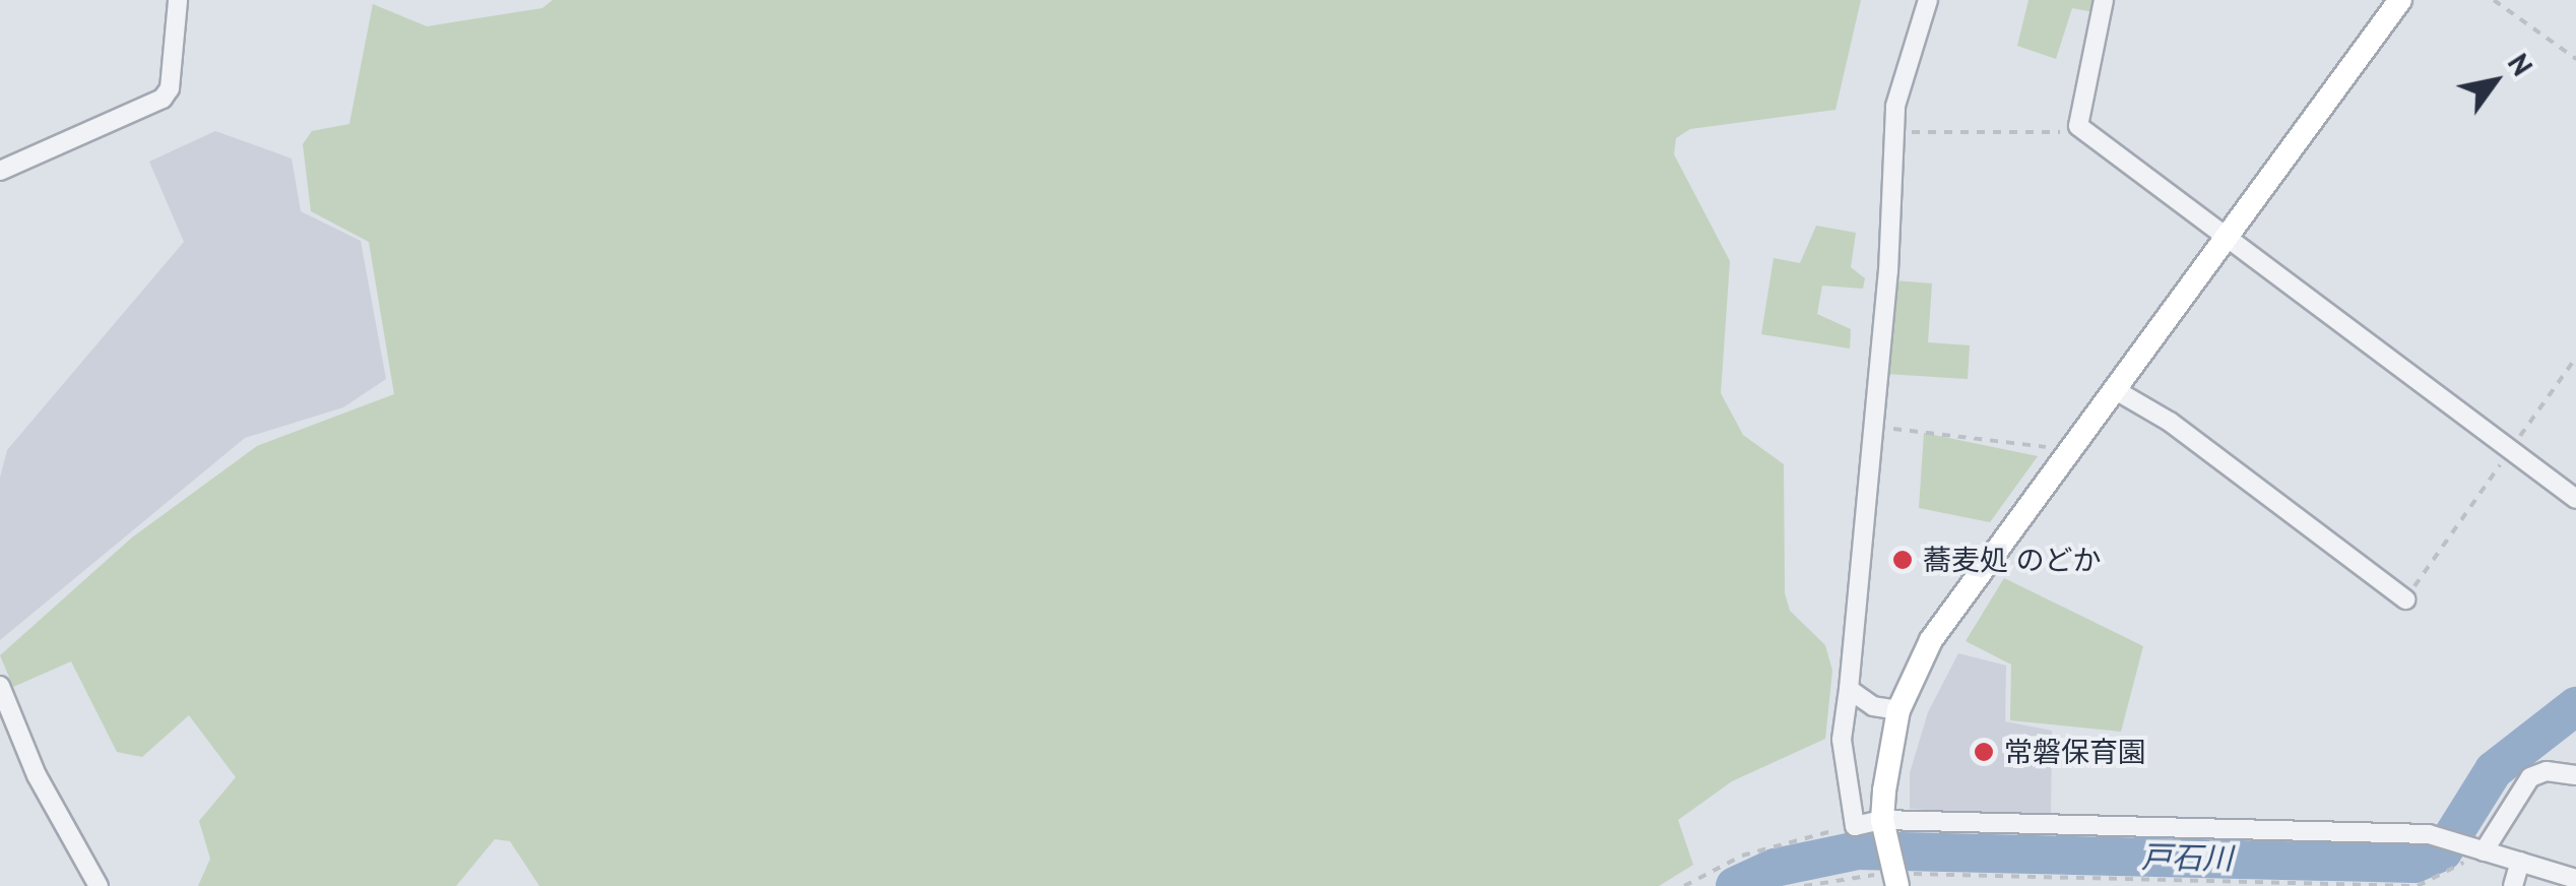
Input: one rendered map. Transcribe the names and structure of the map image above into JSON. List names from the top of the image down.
{
  "water": ["戸石川"],
  "places": ["蕎麦処 のどか", "常磐保育園"],
  "north": "top right"
}
